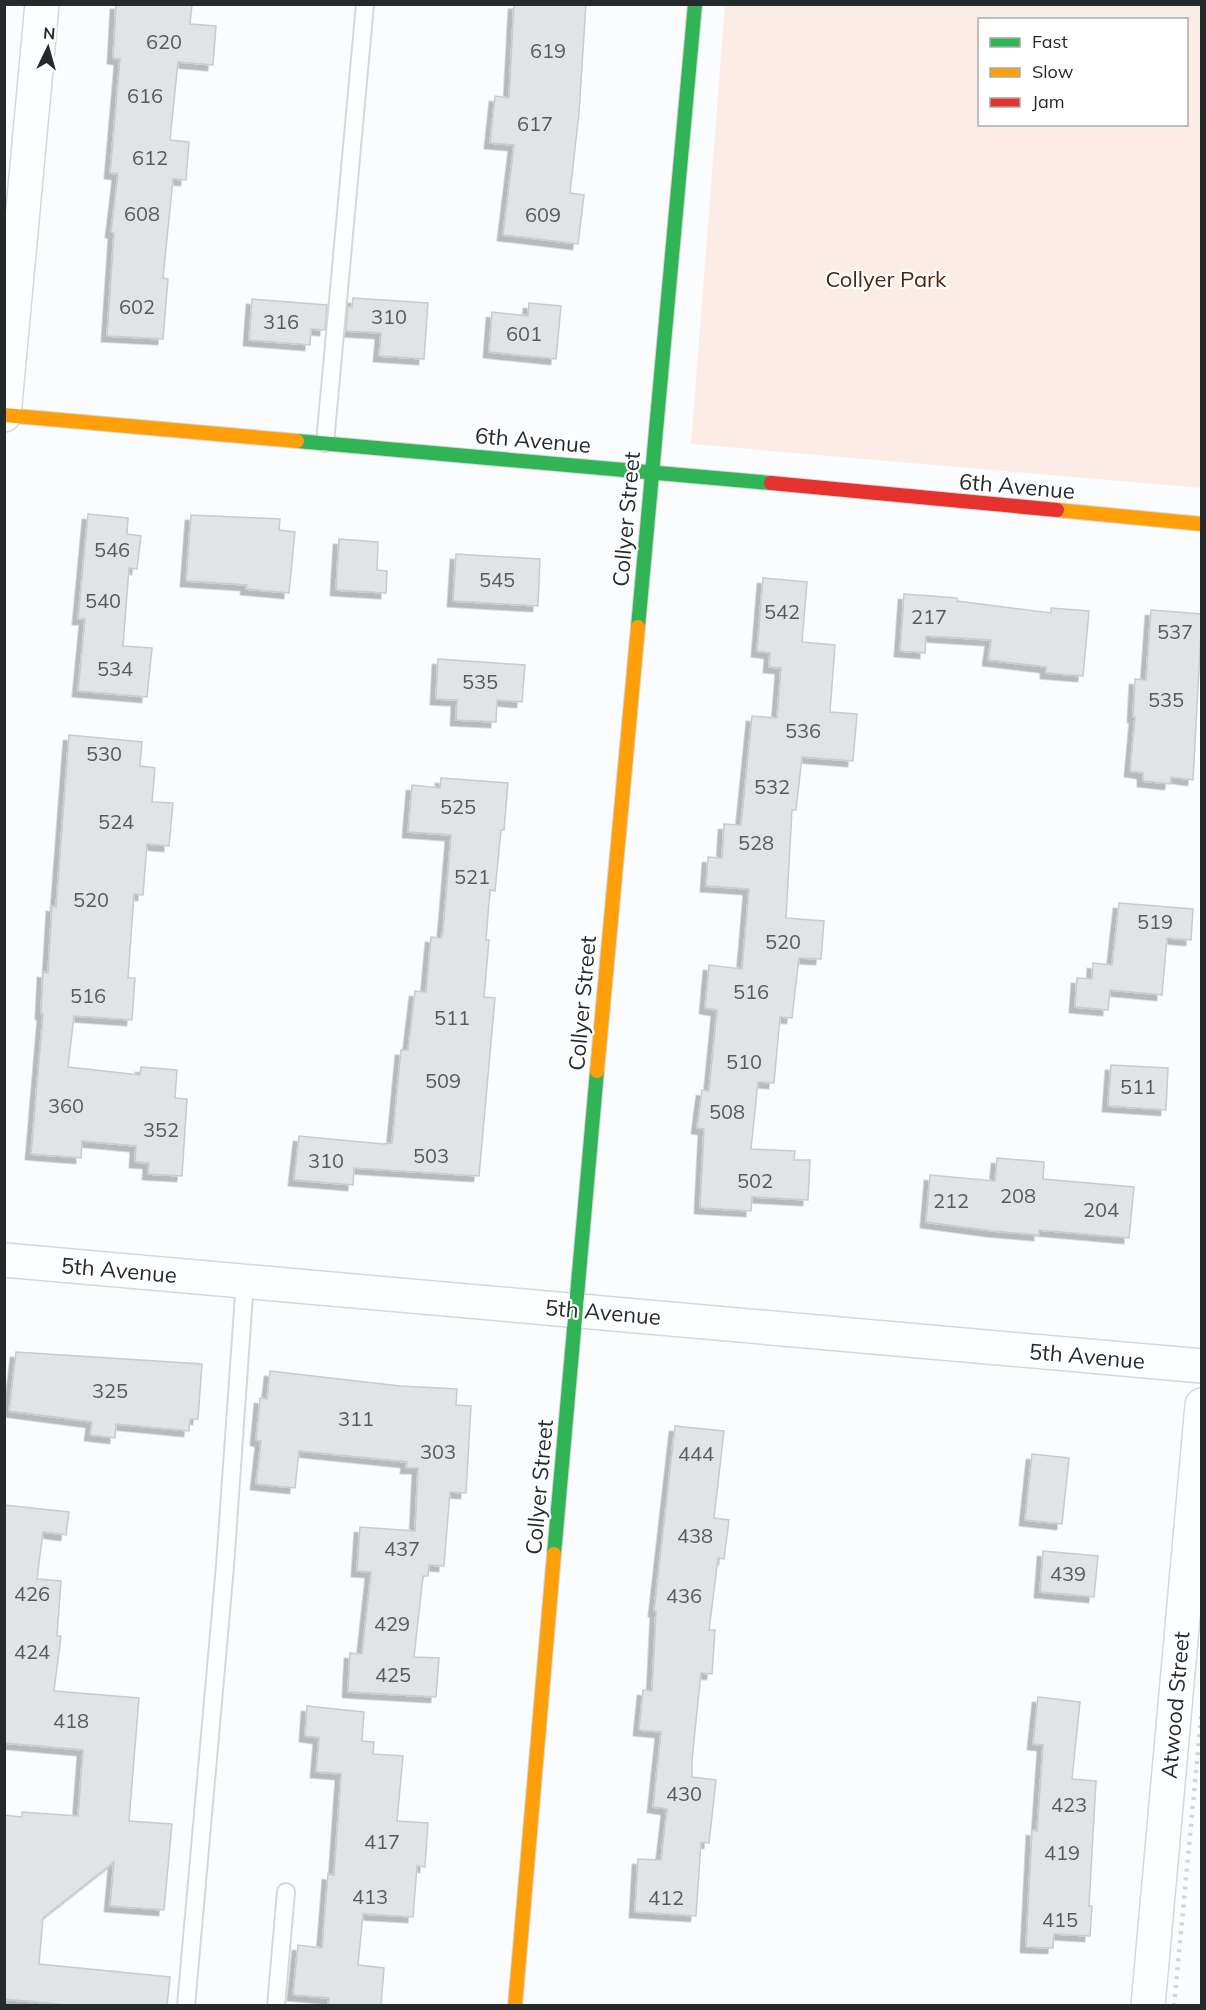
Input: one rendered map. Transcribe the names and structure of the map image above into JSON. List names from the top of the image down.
{
  "streets": {
    "street": [
      "6th Avenue",
      "Collyer Street",
      "5th Avenue",
      "Atwood Street"
    ]
  },
  "crossings": [
    ["6th Avenue", "Collyer Street"],
    ["Collyer Street", "5th Avenue"]
  ],
  "parks": ["Collyer Park"],
  "house_numbers": [
    "620",
    "619",
    "616",
    "617",
    "612",
    "608",
    "609",
    "602",
    "310",
    "316",
    "601",
    "546",
    "545",
    "540",
    "542",
    "217",
    "537",
    "534",
    "535",
    "535",
    "536",
    "530",
    "532",
    "525",
    "524",
    "528",
    "521",
    "520",
    "519",
    "520",
    "516",
    "516",
    "511",
    "510",
    "509",
    "511",
    "360",
    "508",
    "352",
    "503",
    "310",
    "502",
    "208",
    "212",
    "204",
    "325",
    "311",
    "303",
    "444",
    "438",
    "437",
    "439",
    "426",
    "436",
    "429",
    "424",
    "425",
    "418",
    "430",
    "423",
    "417",
    "419",
    "413",
    "412",
    "415"
  ],
  "legend": ["Fast", "Slow", "Jam"],
  "north": "top"
}
